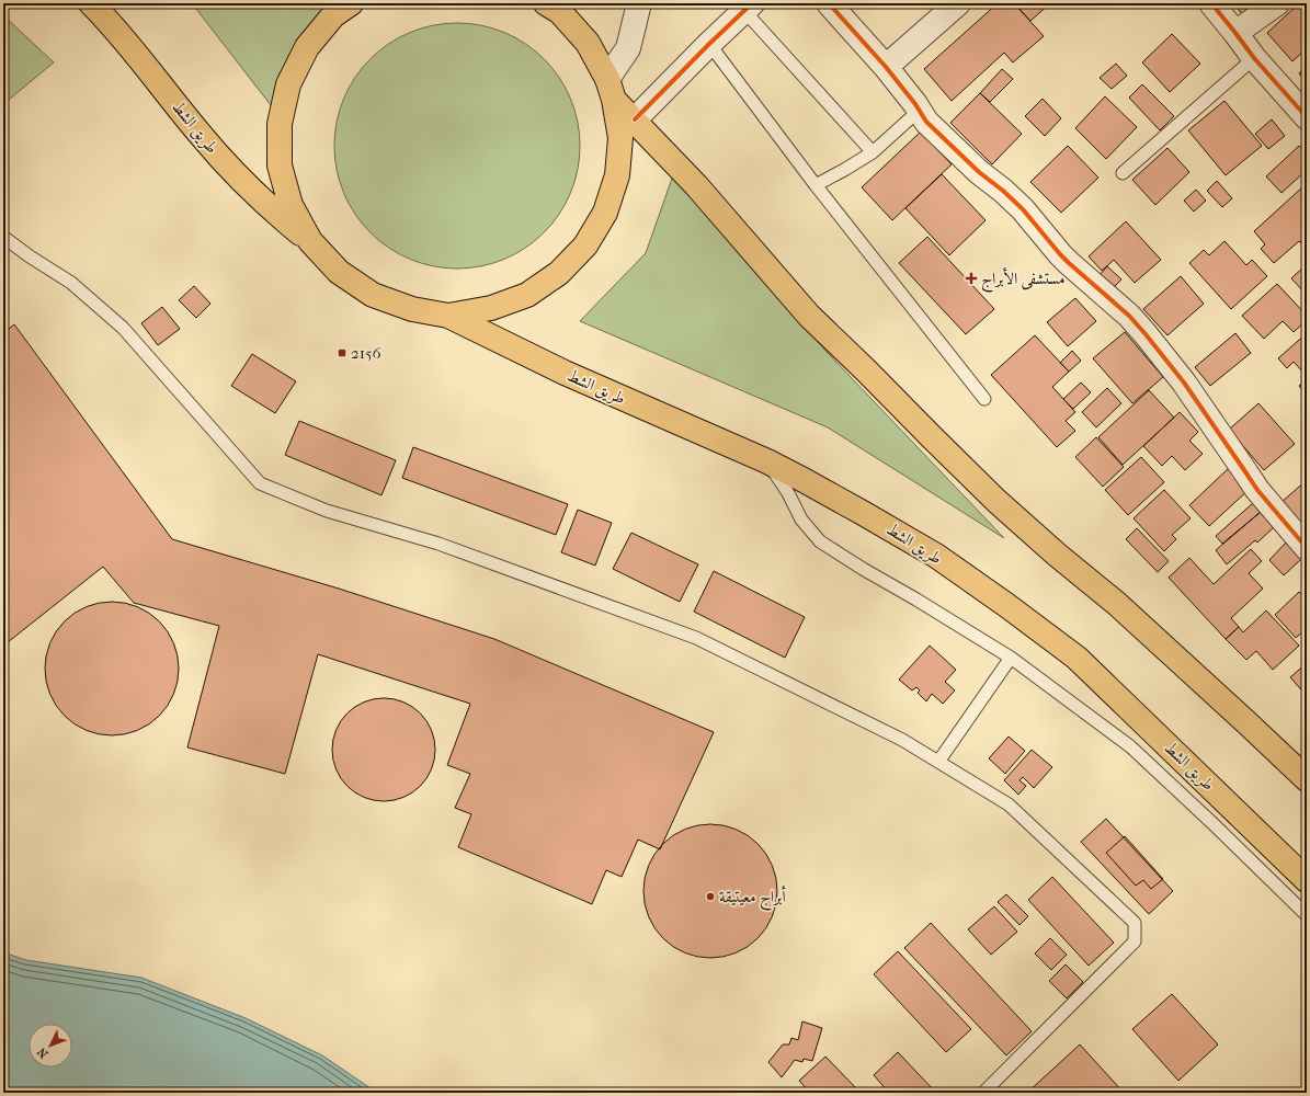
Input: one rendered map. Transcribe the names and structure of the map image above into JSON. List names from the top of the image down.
{
  "streets": {
    "highway": ["طريق الشط"]
  },
  "places": {
    "health": ["مستشفى الأبراج"],
    "transit": ["2156"],
    "other": ["أبراج معيتيقة"]
  },
  "north": "bottom left"
}
